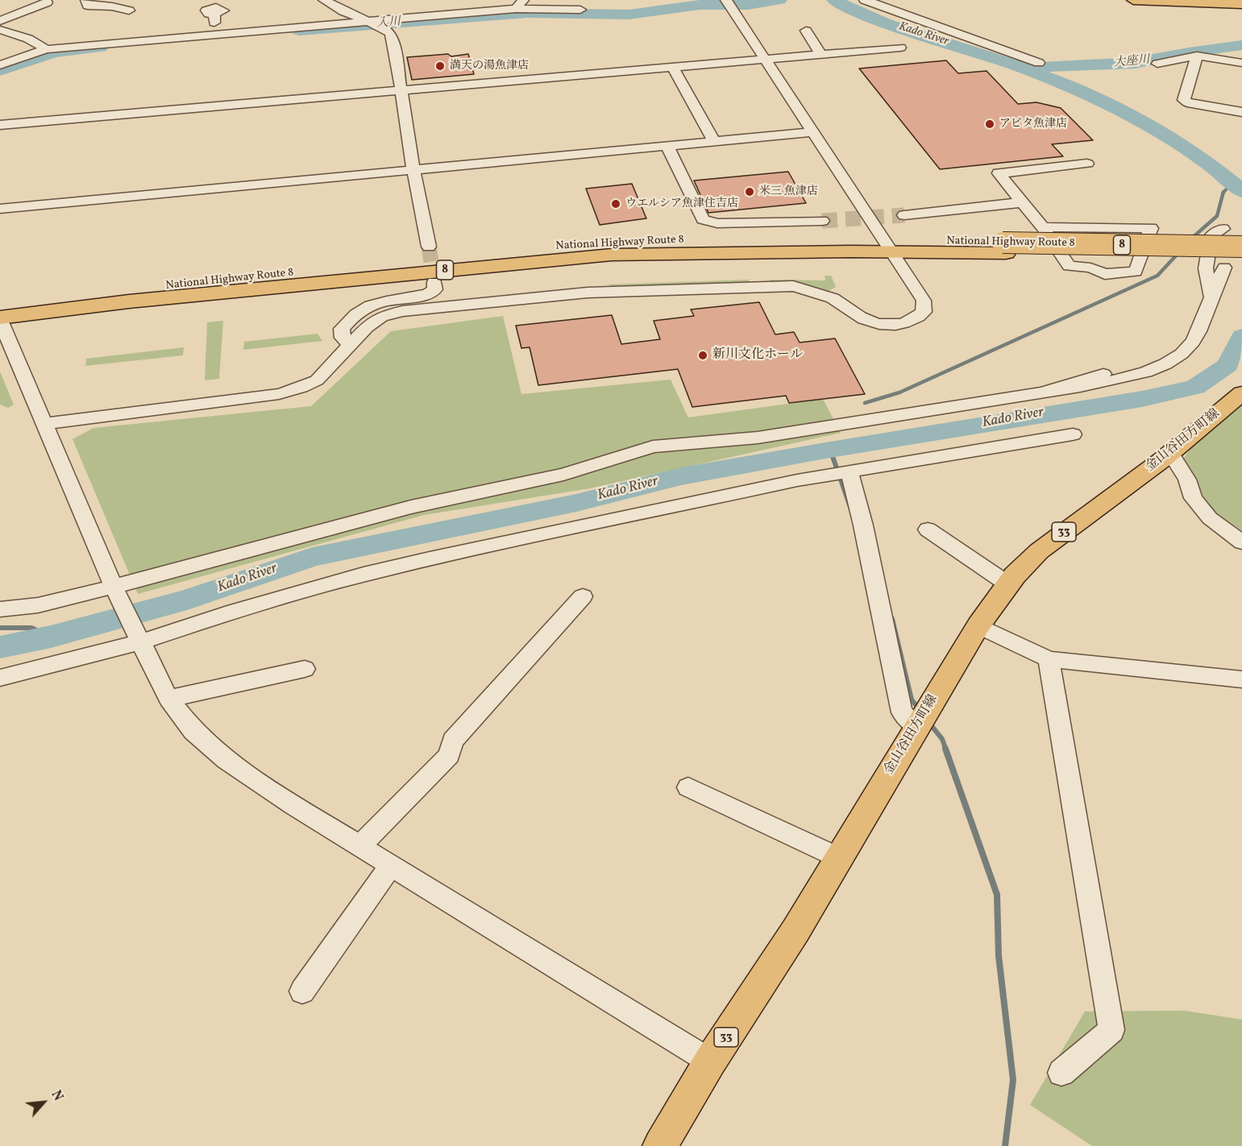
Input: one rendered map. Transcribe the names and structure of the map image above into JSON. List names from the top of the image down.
{
  "streets": {
    "highway": ["National Highway Route 8", "8"],
    "main road": ["金山谷田方町線", "33"]
  },
  "water": ["入川", "Kado River", "大座川"],
  "places": [
    "満天の湯魚津店",
    "アピタ魚津店",
    "米三 魚津店",
    "ウエルシア魚津住吉店",
    "新川文化ホール"
  ],
  "north": "top right"
}
